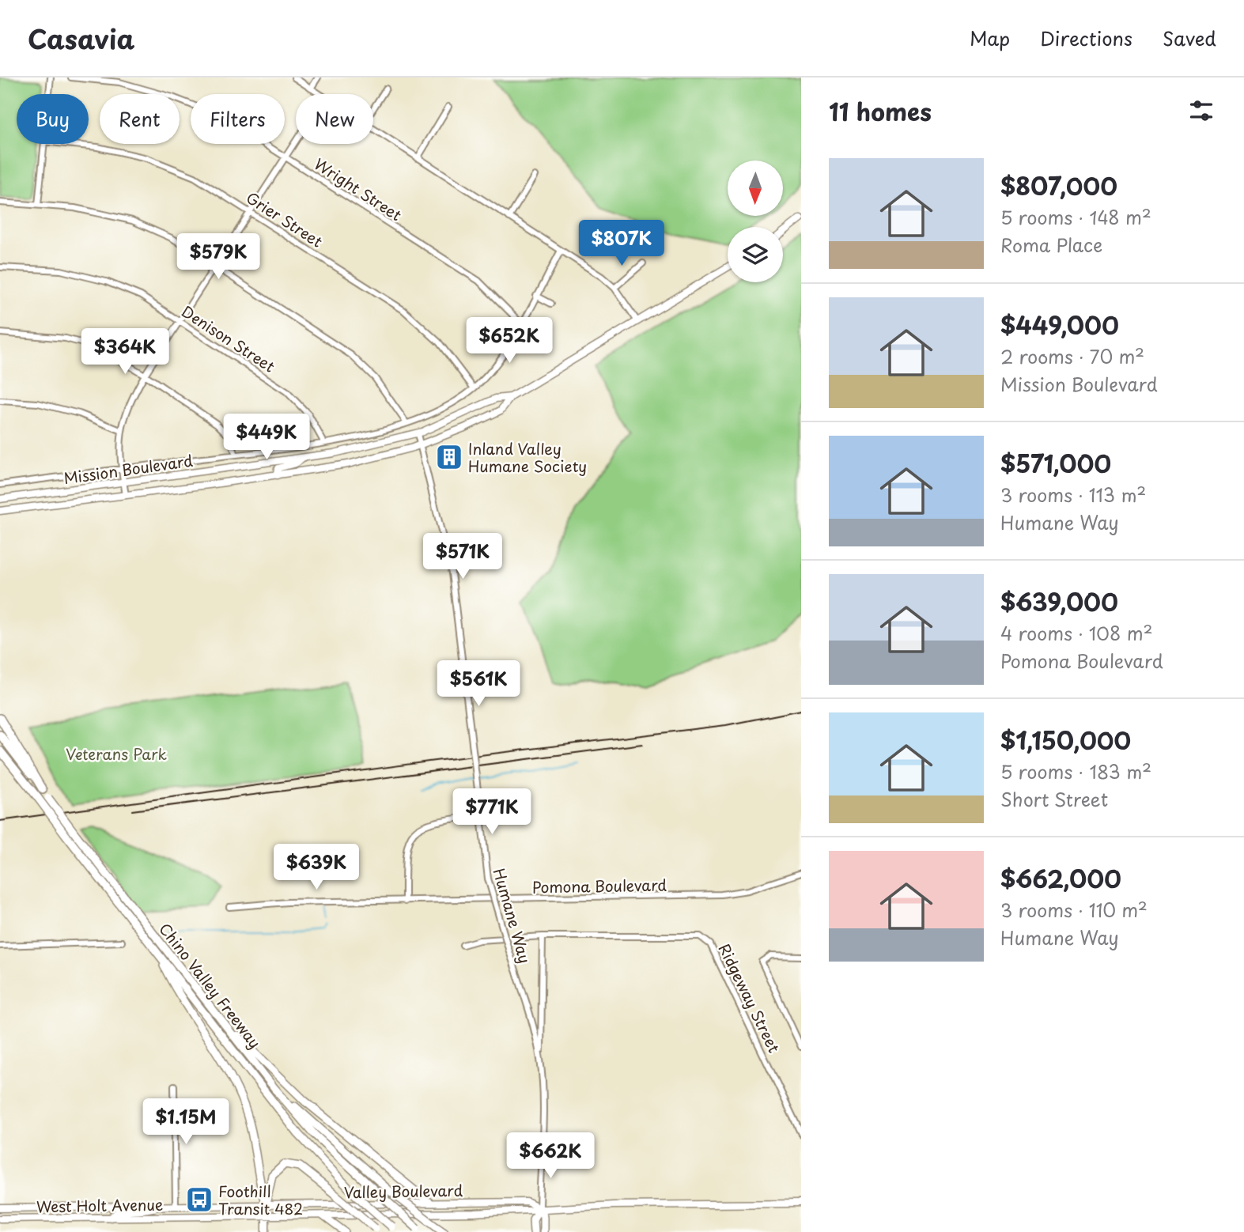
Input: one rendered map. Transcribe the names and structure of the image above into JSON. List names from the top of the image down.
{
  "streets": {
    "highway": ["Chino Valley Freeway"],
    "main road": ["Mission Boulevard", "Valley Boulevard", "West Holt Avenue"],
    "street": [
      "Wright Street",
      "Grier Street",
      "Denison Street",
      "Pomona Boulevard",
      "Humane Way",
      "Ridgeway Street"
    ]
  },
  "crossings": [
    ["Mission Boulevard", "Humane Way"],
    ["Humane Way", "Valley Boulevard"],
    ["Valley Boulevard", "West Holt Avenue"]
  ],
  "parks": ["Veterans Park"],
  "places": {
    "building": ["Inland Valley Humane Society"],
    "bus stop": ["Foothill Transit 482"]
  },
  "north": "bottom",
  "page": {
    "header": "Casavia",
    "nav": ["Map", "Directions", "Saved"],
    "heading": "11 homes",
    "chip": [
      "Buy",
      "Rent",
      "Filters",
      "New"
    ],
    "list": [
      {
        "name": "$807,000",
        "note": "5 rooms · 148 m² · Roma Place"
      },
      {
        "name": "$449,000",
        "note": "2 rooms · 70 m² · Mission Boulevard"
      },
      {
        "name": "$571,000",
        "note": "3 rooms · 113 m² · Humane Way"
      },
      {
        "name": "$639,000",
        "note": "4 rooms · 108 m² · Pomona Boulevard"
      },
      {
        "name": "$1,150,000",
        "note": "5 rooms · 183 m² · Short Street"
      },
      {
        "name": "$662,000",
        "note": "3 rooms · 110 m² · Humane Way"
      }
    ],
    "price": [
      "$807K",
      "$579K",
      "$652K",
      "$364K",
      "$449K",
      "$571K",
      "$561K",
      "$771K",
      "$639K",
      "$1.15M",
      "$662K"
    ]
  }
}
